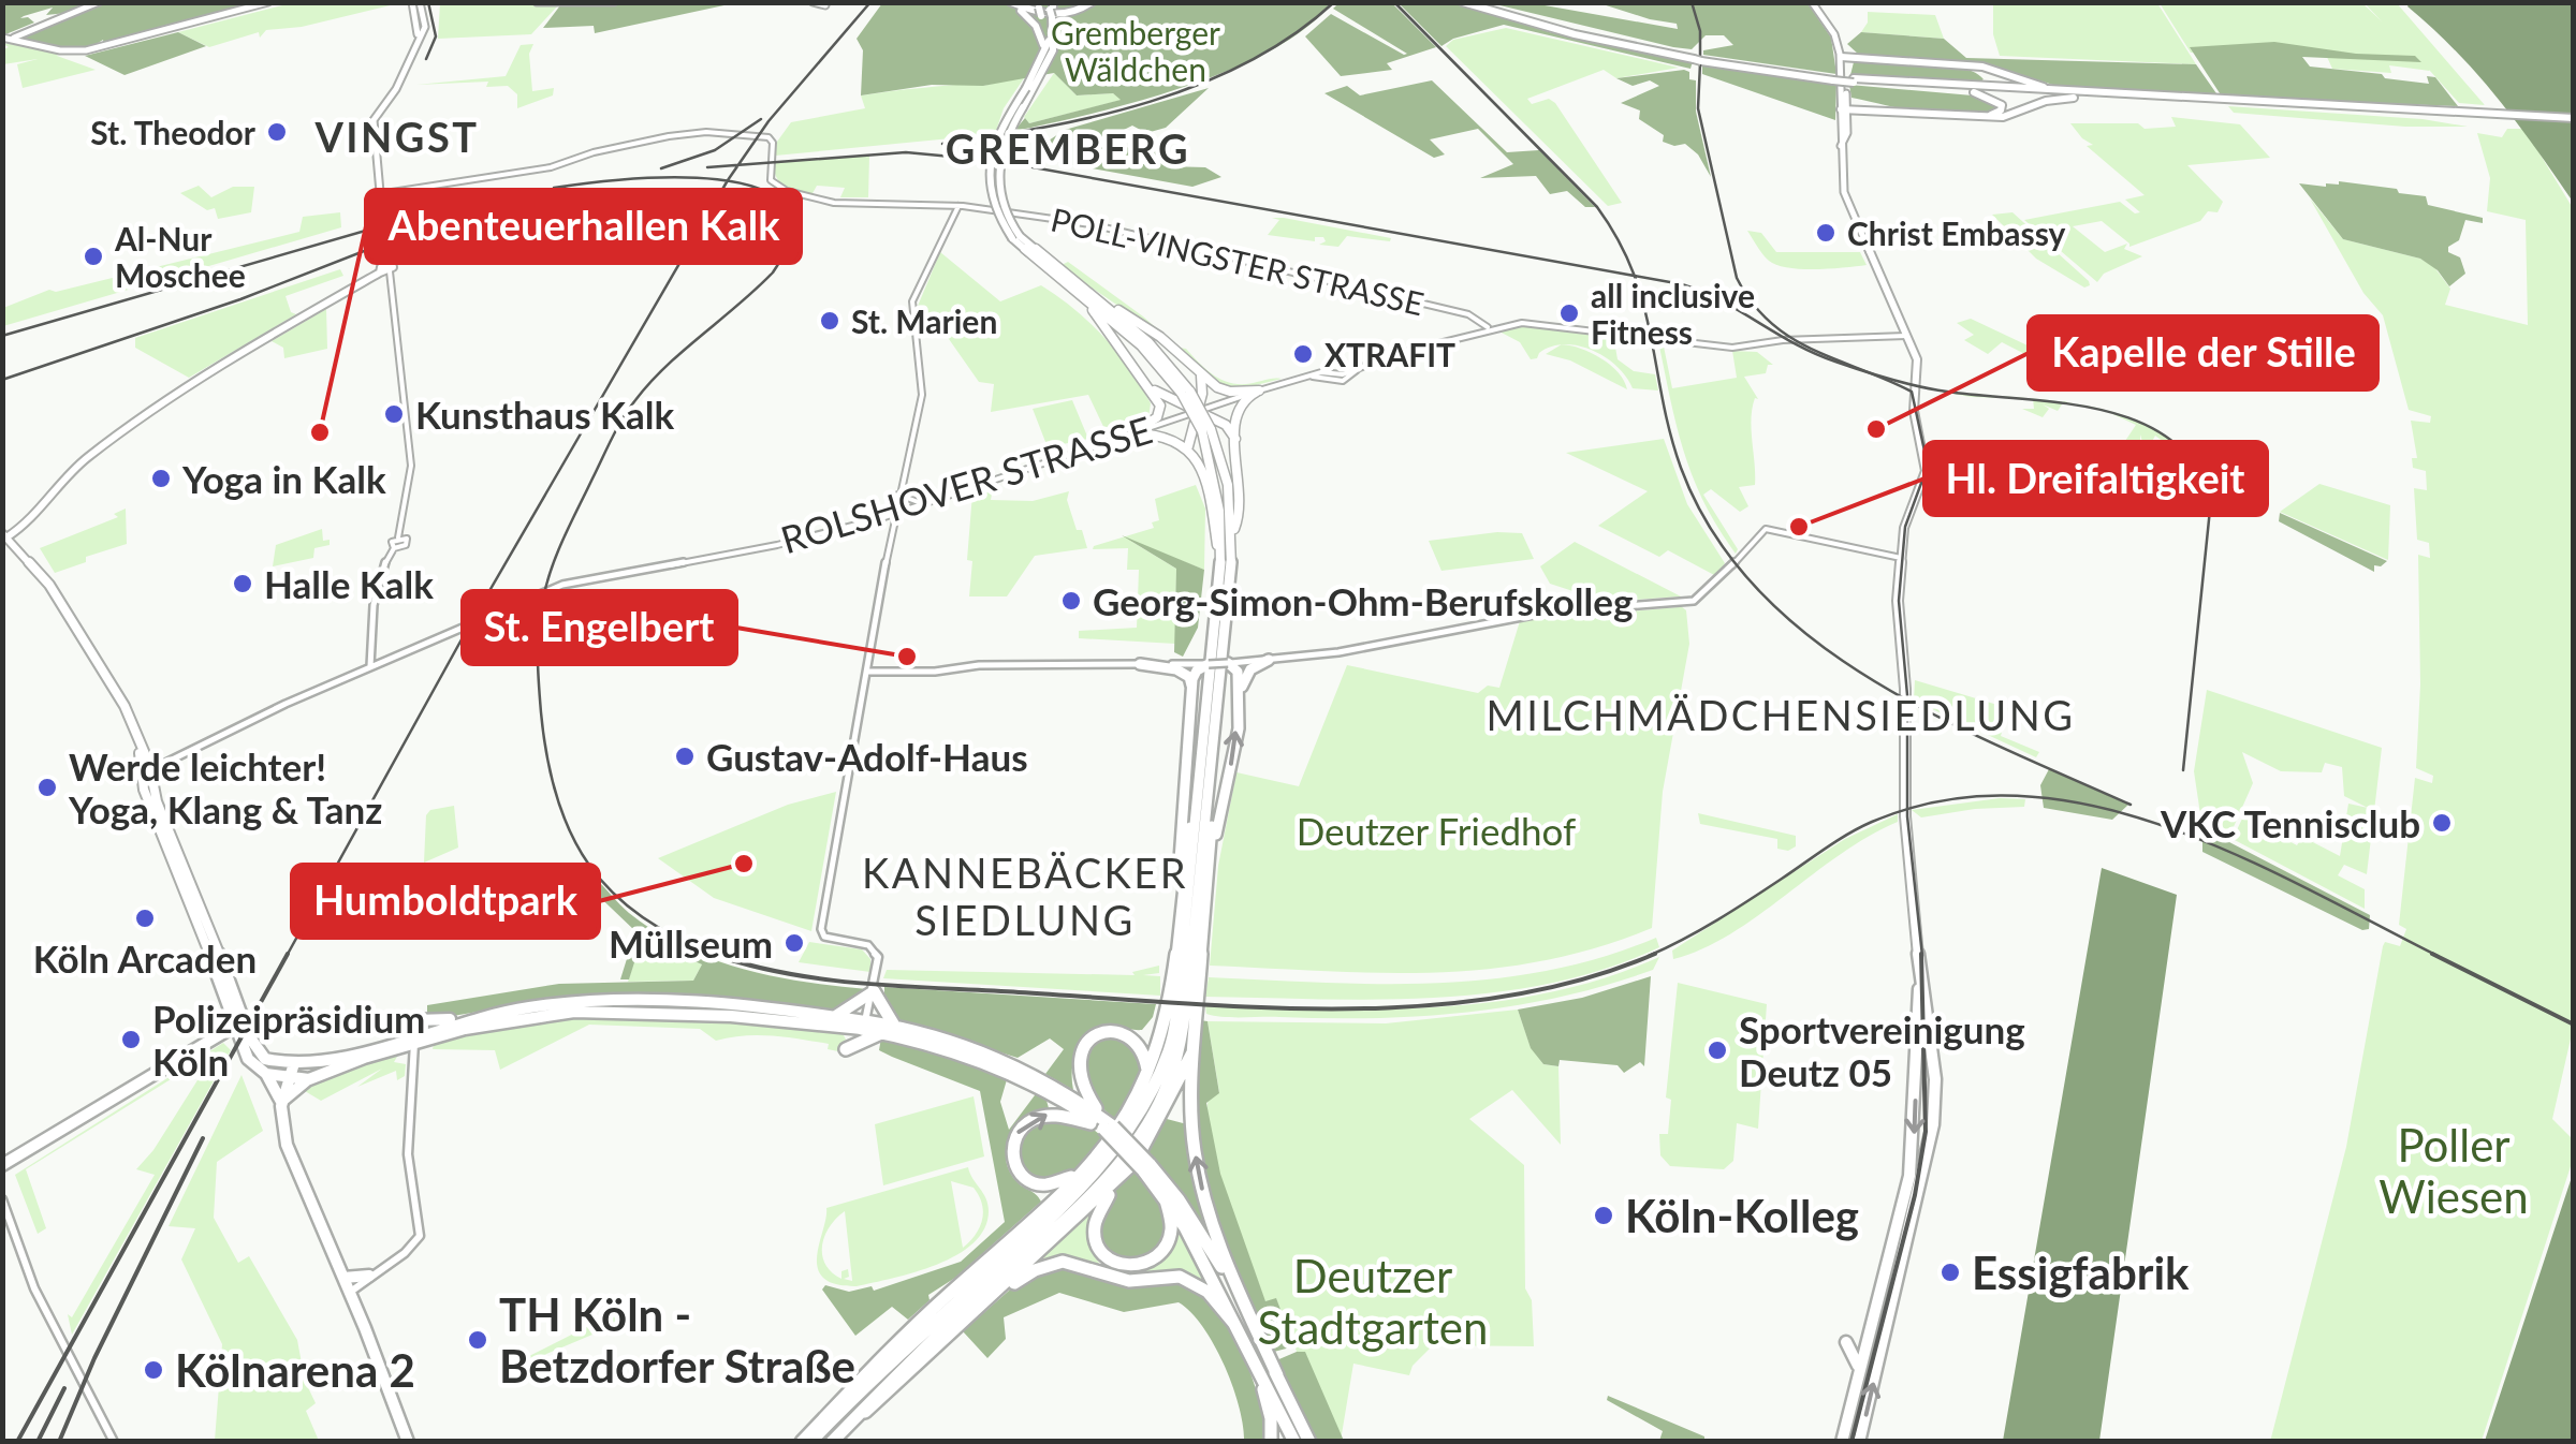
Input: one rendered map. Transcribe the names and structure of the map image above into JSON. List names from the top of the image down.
{
  "streets": {
    "street": ["POLL-VINGSTER STRASSE", "ROLSHOVER STRASSE"]
  },
  "crossings": [
    ["POLL-VINGSTER STRASSE", "ROLSHOVER STRASSE"]
  ],
  "districts": [
    "VINGST",
    "GREMBERG",
    "MILCHMÄDCHENSIEDLUNG",
    "KANNEBÄCKER SIEDLUNG"
  ],
  "parks": [
    "Gremberger Wäldchen",
    "Deutzer Friedhof",
    "Poller Wiesen",
    "Deutzer Stadtgarten"
  ],
  "places": [
    "St. Theodor",
    "Christ Embassy",
    "Al-Nur Moschee",
    "all inclusive Fitness",
    "St. Marien",
    "XTRAFIT",
    "Kunsthaus Kalk",
    "Kapelle der Stille",
    "Abenteuerhallen Kalk",
    "Yoga in Kalk",
    "Hl. Dreifaltigkeit",
    "Halle Kalk",
    "Georg-Simon-Ohm-Berufskolleg",
    "St. Engelbert",
    "Gustav-Adolf-Haus",
    "Werde leichter! Yoga, Klang & Tanz",
    "VKC Tennisclub",
    "Humboldtpark",
    "Köln Arcaden",
    "Müllseum",
    "Polizeipräsidium Köln",
    "Sportvereinigung Deutz 05",
    "Köln-Kolleg",
    "Essigfabrik",
    "TH Köln - Betzdorfer Straße",
    "Kölnarena 2"
  ]
}
